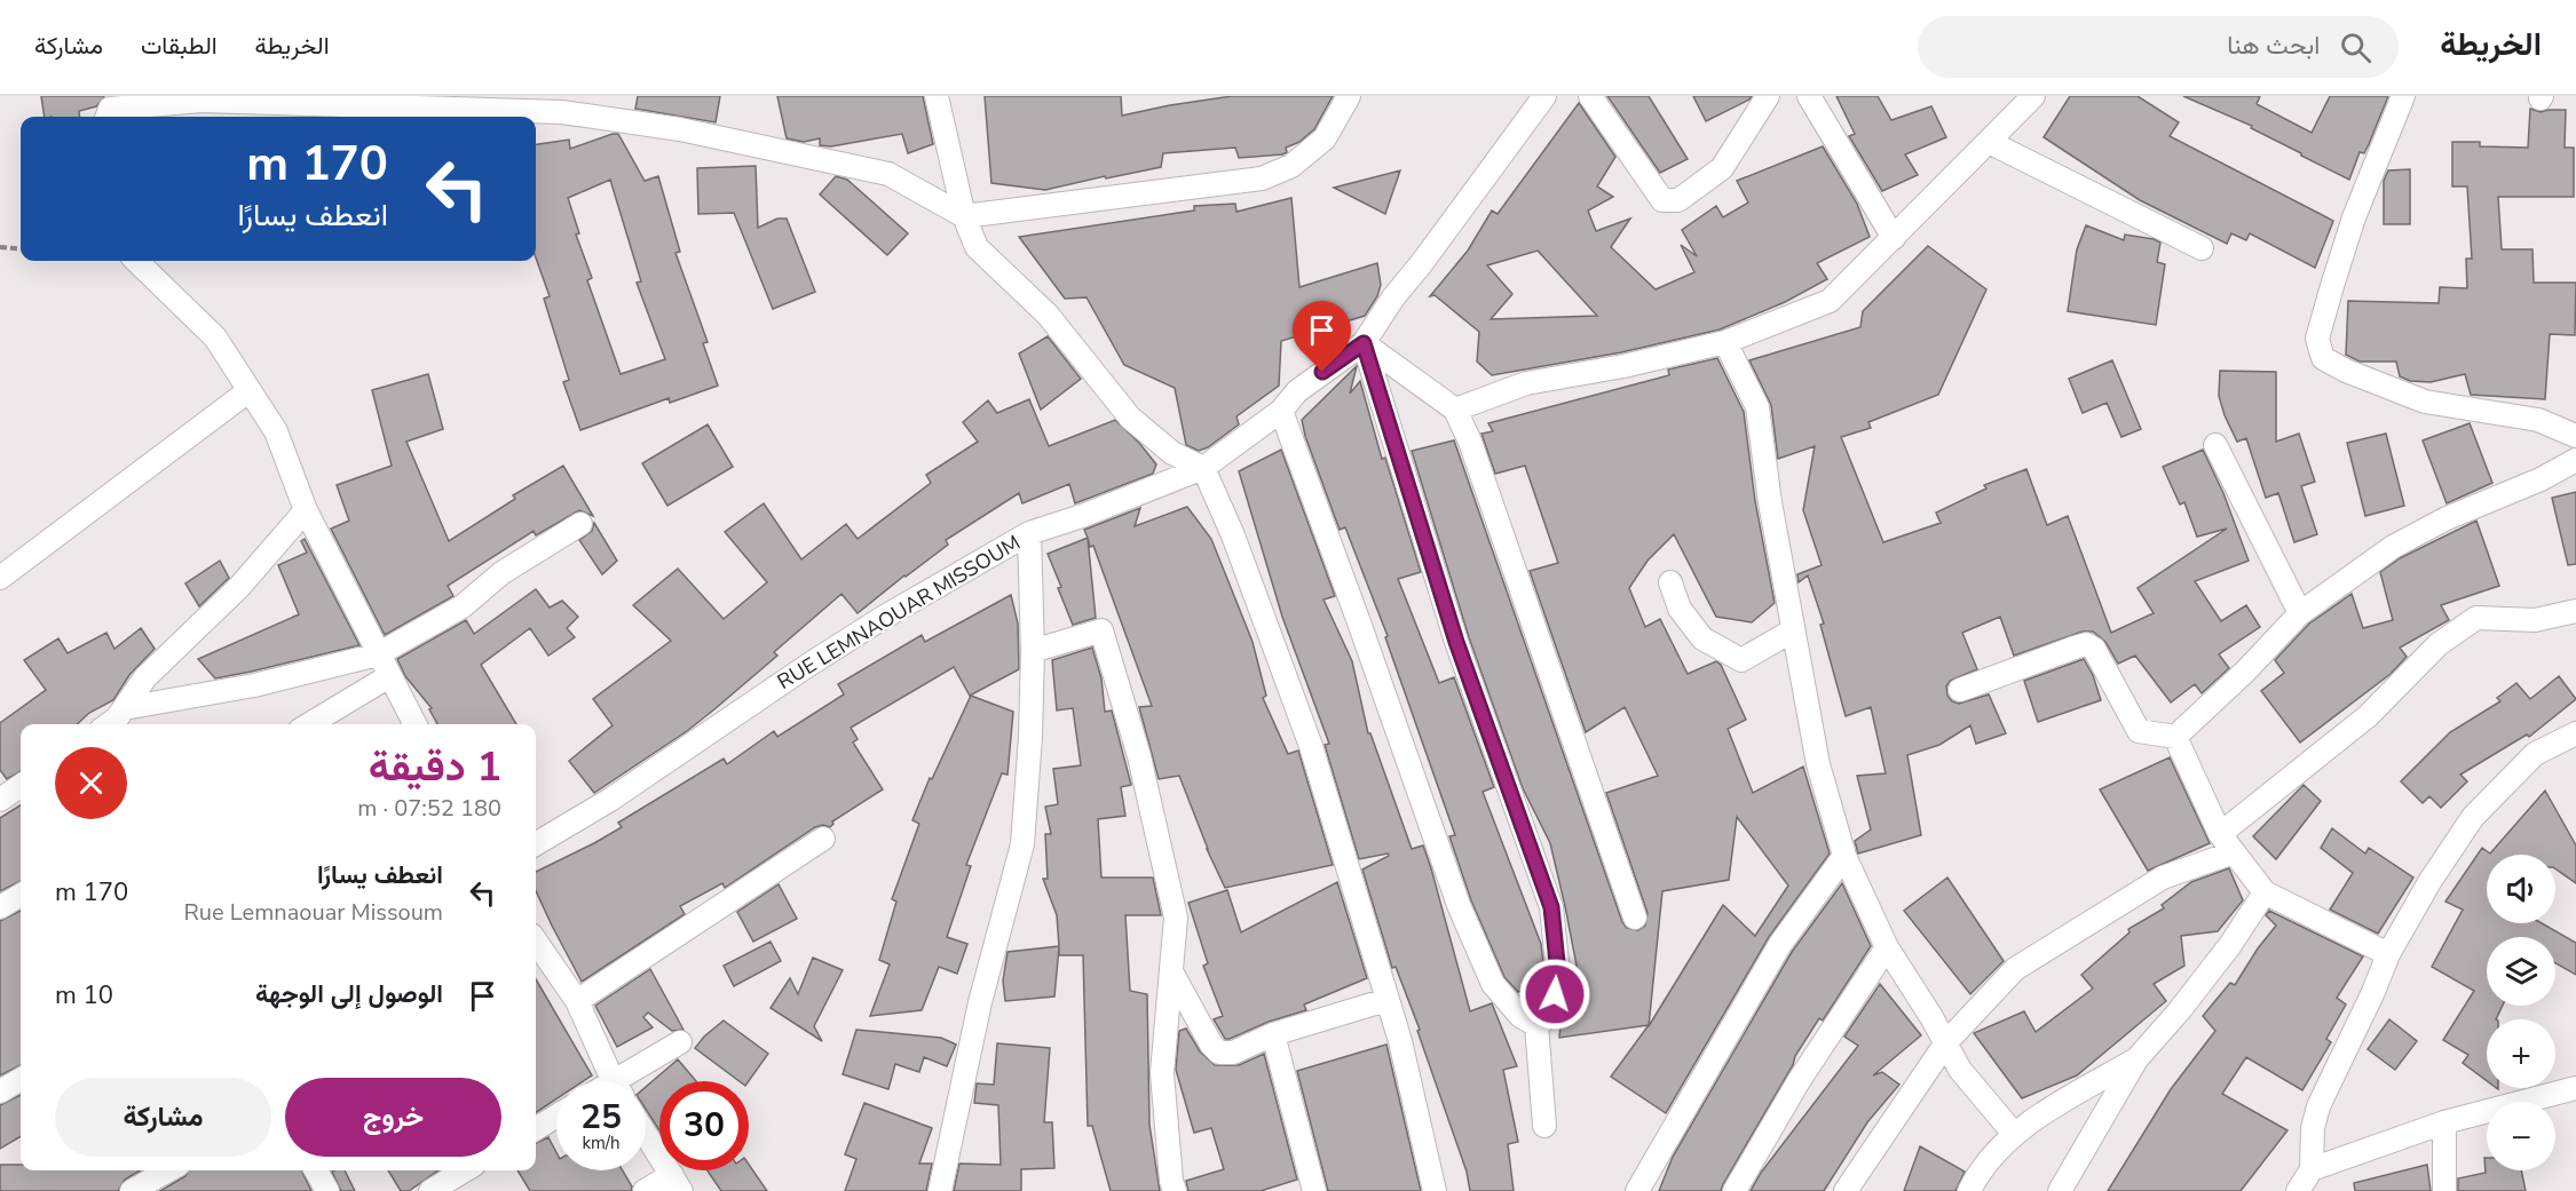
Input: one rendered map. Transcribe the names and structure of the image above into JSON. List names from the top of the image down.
{
  "streets": {
    "street": ["RUE LEMNAOUAR MISSOUM"]
  },
  "page": {
    "header": "الخريطة",
    "search": "ابحث هنا",
    "nav": ["الخريطة", "الطبقات", "مشاركة"],
    "turn": ["170 m", "انعطف يسارًا"],
    "heading": ["1 دقيقة", "180 m · 07:52"],
    "list": [
      {
        "name": "انعطف يسارًا",
        "note": "Rue Lemnaouar Missoum",
        "value": "170 m"
      },
      {
        "name": "الوصول إلى الوجهة",
        "value": "10 m"
      }
    ],
    "map_buttons": ["+", "−"],
    "buttons": ["خروج", "مشاركة"],
    "speed": "25 km/h",
    "limit": "30"
  }
}
